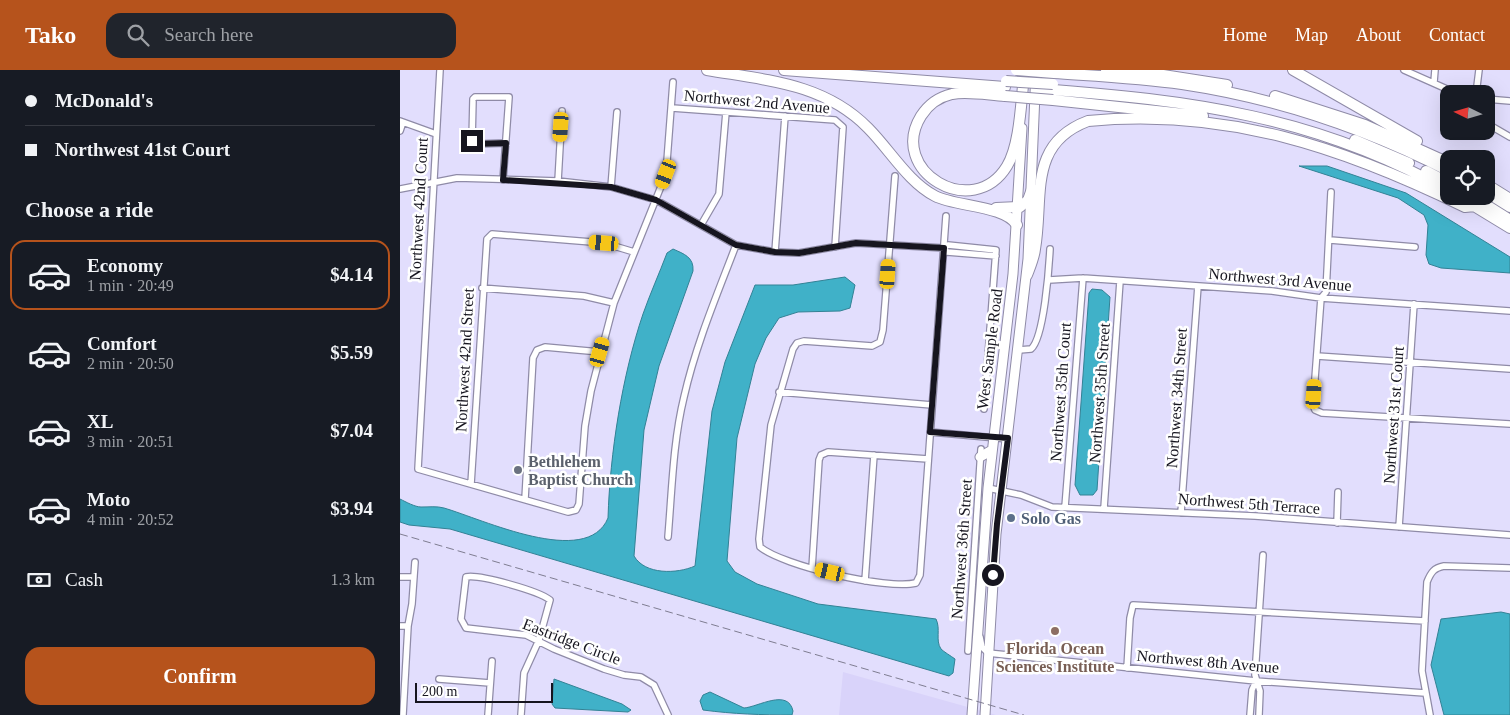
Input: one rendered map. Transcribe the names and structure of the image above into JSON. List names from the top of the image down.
{
  "streets": {
    "main road": ["West Sample Road"],
    "street": [
      "Northwest 2nd Avenue",
      "Northwest 42nd Court",
      "Northwest 3rd Avenue",
      "Northwest 42nd Street",
      "Northwest 35th Court",
      "Northwest 35th Street",
      "Northwest 34th Street",
      "Northwest 31st Court",
      "Northwest 5th Terrace",
      "Northwest 36th Street",
      "Eastridge Circle",
      "Northwest 8th Avenue"
    ]
  },
  "crossings": [
    ["Northwest 42nd Court", "Northwest 42nd Street"],
    ["Northwest 3rd Avenue", "Northwest 35th Court"],
    ["Northwest 3rd Avenue", "Northwest 35th Street"],
    ["Northwest 3rd Avenue", "Northwest 34th Street"],
    ["Northwest 3rd Avenue", "Northwest 31st Court"],
    ["West Sample Road", "Northwest 5th Terrace"],
    ["West Sample Road", "Northwest 36th Street"],
    ["West Sample Road", "Northwest 8th Avenue"],
    ["Northwest 35th Court", "Northwest 5th Terrace"],
    ["Northwest 35th Street", "Northwest 5th Terrace"],
    ["Northwest 34th Street", "Northwest 5th Terrace"],
    ["Northwest 31st Court", "Northwest 5th Terrace"]
  ],
  "places": ["Bethlehem Baptist Church", "Solo Gas", "Florida Ocean Sciences Institute"],
  "scale_bar": "200 m",
  "north": "left",
  "page": {
    "header": "Tako",
    "search": "Search here",
    "nav": [
      "Home",
      "Map",
      "About",
      "Contact"
    ],
    "banner": ["McDonald's", "Northwest 41st Court"],
    "heading": "Choose a ride",
    "list": [
      {
        "name": "Economy",
        "note": "1 min · 20:49",
        "value": "$4.14"
      },
      {
        "name": "Comfort",
        "note": "2 min · 20:50",
        "value": "$5.59"
      },
      {
        "name": "XL",
        "note": "3 min · 20:51",
        "value": "$7.04"
      },
      {
        "name": "Moto",
        "note": "4 min · 20:52",
        "value": "$3.94"
      }
    ],
    "pay": ["Cash", "1.3 km"],
    "buttons": "Confirm",
    "scale": "200 m"
  }
}
